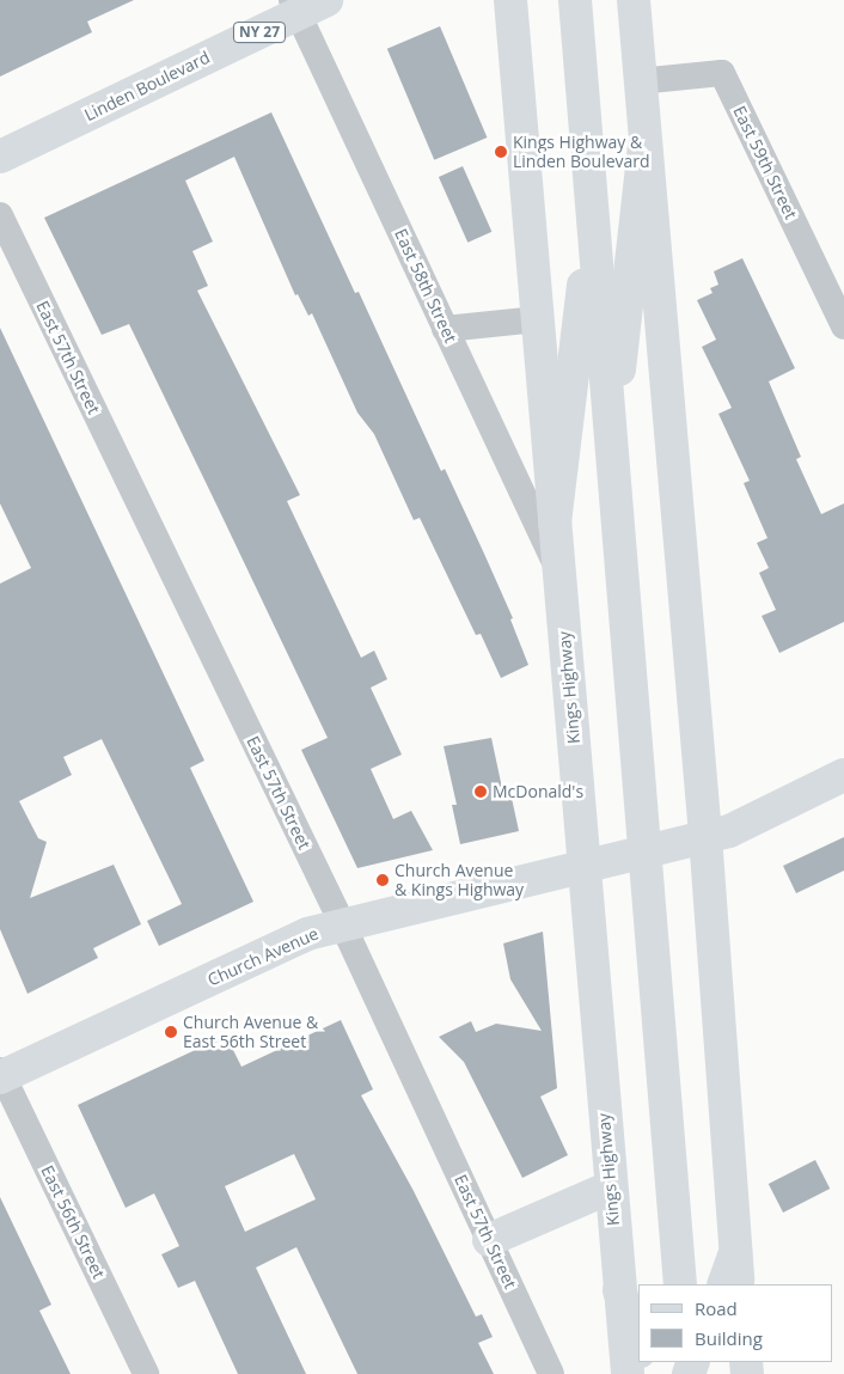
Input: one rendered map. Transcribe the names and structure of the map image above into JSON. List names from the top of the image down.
{
  "streets": {
    "main road": [
      "NY 27",
      "Linden Boulevard",
      "Kings Highway",
      "Church Avenue"
    ],
    "street": [
      "East 59th Street",
      "East 58th Street",
      "East 57th Street",
      "East 56th Street"
    ]
  },
  "crossings": [
    ["Linden Boulevard", "East 58th Street"],
    ["East 58th Street", "Kings Highway"],
    ["East 57th Street", "Church Avenue"],
    ["Kings Highway", "Church Avenue"],
    ["Church Avenue", "East 56th Street"]
  ],
  "places": [
    "Kings Highway & Linden Boulevard",
    "McDonald's",
    "Church Avenue & Kings Highway",
    "Church Avenue & East 56th Street"
  ],
  "legend": ["Road", "Building"]
}
